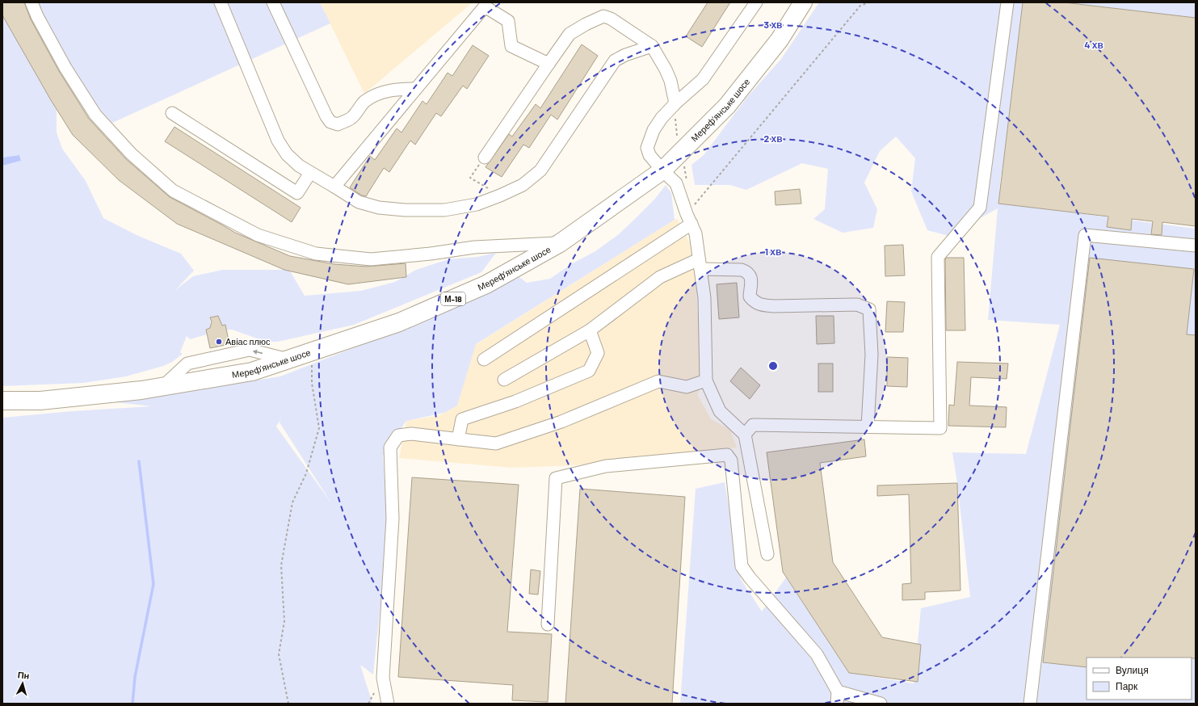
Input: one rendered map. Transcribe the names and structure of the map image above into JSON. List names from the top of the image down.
{
  "streets": {
    "highway": ["Мереф’янське шосе", "М-18"]
  },
  "places": ["Авіас плюс"],
  "legend": ["Вулиця", "Парк"],
  "north": "top",
  "rings": [
    "3 хв",
    "4 хв",
    "2 хв",
    "1 хв"
  ]
}
